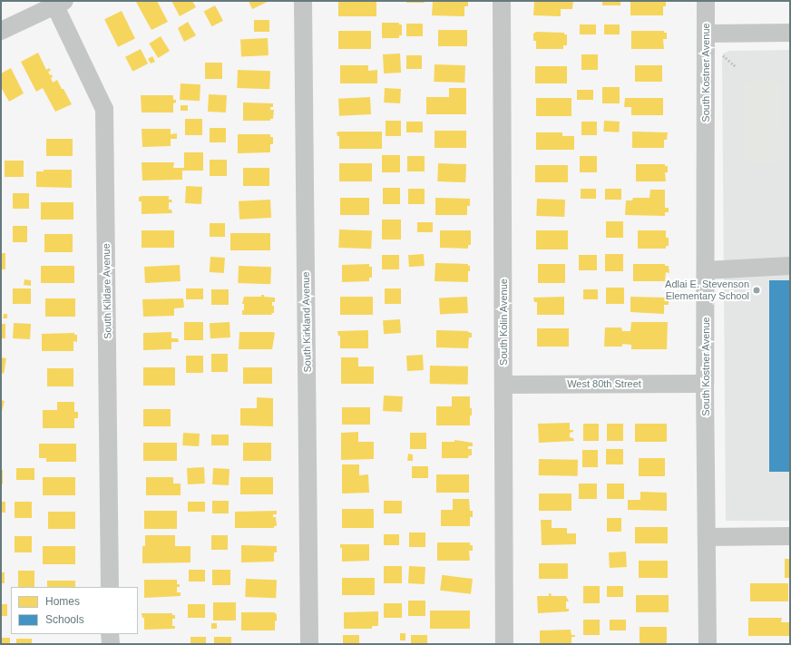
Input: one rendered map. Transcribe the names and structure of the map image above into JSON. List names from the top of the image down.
{
  "streets": {
    "street": [
      "South Kostner Avenue",
      "South Kildare Avenue",
      "South Kirkland Avenue",
      "South Kolin Avenue",
      "West 80th Street"
    ]
  },
  "crossings": [
    ["South Kostner Avenue", "West 80th Street"],
    ["South Kolin Avenue", "West 80th Street"]
  ],
  "places": ["Adlai E. Stevenson Elementary School"],
  "legend": ["Homes", "Schools"]
}
